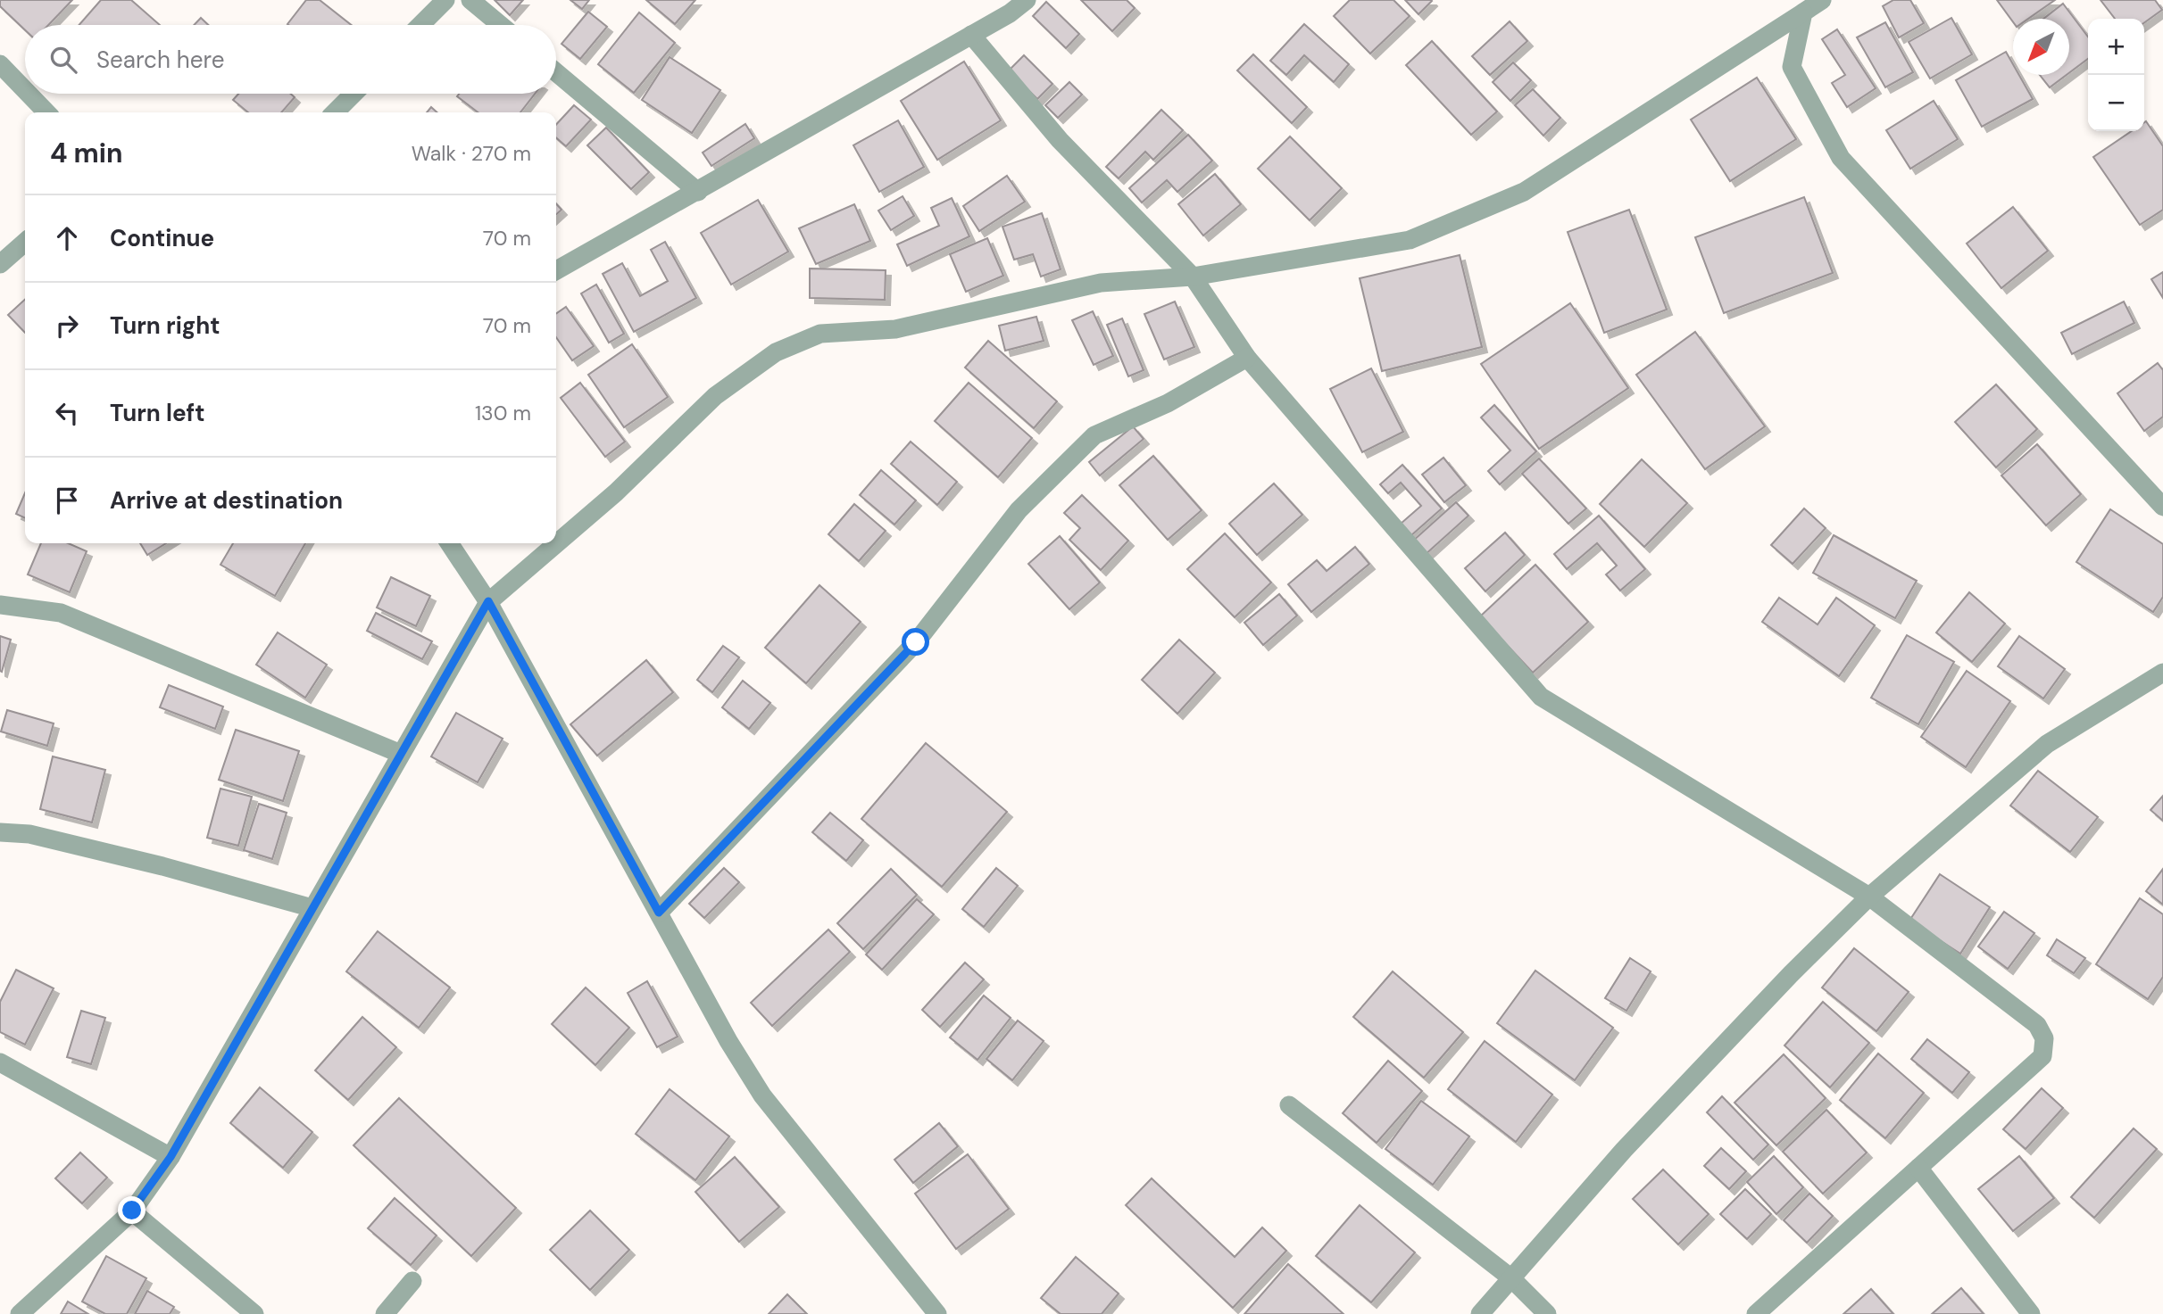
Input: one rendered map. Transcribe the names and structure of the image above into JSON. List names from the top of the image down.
{
  "north": "bottom left",
  "page": {
    "map_buttons": ["+", "−"],
    "search": "Search here",
    "heading": ["4 min", "Walk · 270 m"],
    "list": [
      ["Continue", "70 m"],
      ["Turn right", "70 m"],
      ["Turn left", "130 m"],
      "Arrive at destination"
    ]
  }
}
